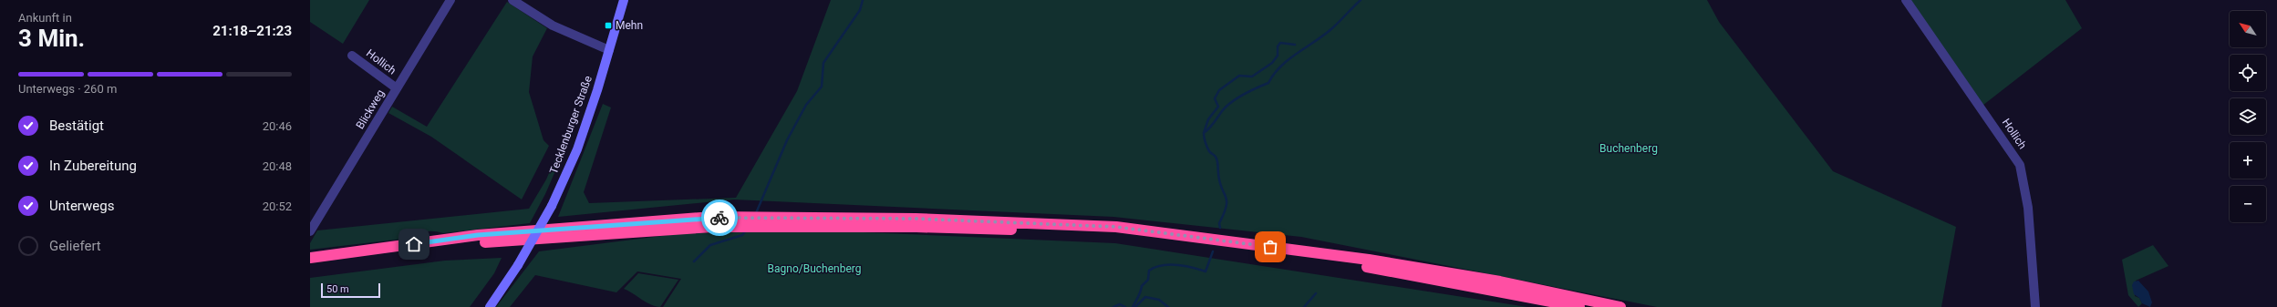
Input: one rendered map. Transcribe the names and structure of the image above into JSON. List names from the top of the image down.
{
  "streets": {
    "main road": ["Tecklenburger Straße"],
    "street": ["Hollich", "Blickweg"]
  },
  "crossings": [
    ["Hollich", "Blickweg"]
  ],
  "parks": ["Buchenberg", "Bagno/Buchenberg"],
  "places": {
    "transit": ["Mehn"]
  },
  "scale_bar": "50 m",
  "north": "top left",
  "page": {
    "heading": ["3 Min.", "Ankunft in", "21:18–21:23"],
    "map_buttons": ["+", "−"],
    "bar": "Unterwegs · 260 m",
    "list": [
      ["Bestätigt", "20:46"],
      ["In Zubereitung", "20:48"],
      ["Unterwegs", "20:52"],
      "Geliefert"
    ],
    "scale": "50 m"
  }
}
